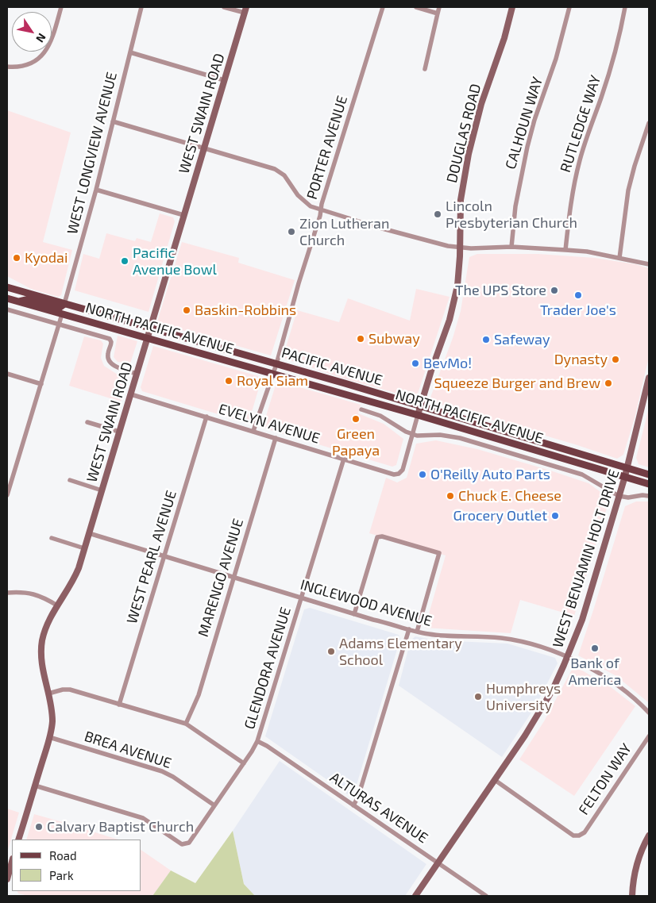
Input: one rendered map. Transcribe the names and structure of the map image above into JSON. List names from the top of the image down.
{
  "streets": {
    "main road": [
      "WEST SWAIN ROAD",
      "DOUGLAS ROAD",
      "NORTH PACIFIC AVENUE",
      "PACIFIC AVENUE",
      "WEST BENJAMIN HOLT DRIVE"
    ],
    "street": [
      "CALHOUN WAY",
      "RUTLEDGE WAY",
      "PORTER AVENUE",
      "WEST LONGVIEW AVENUE",
      "EVELYN AVENUE",
      "WEST PEARL AVENUE",
      "MARENGO AVENUE",
      "INGLEWOOD AVENUE",
      "GLENDORA AVENUE",
      "BREA AVENUE",
      "FELTON WAY",
      "ALTURAS AVENUE"
    ]
  },
  "crossings": [
    ["WEST SWAIN ROAD", "NORTH PACIFIC AVENUE"],
    ["WEST SWAIN ROAD", "PACIFIC AVENUE"],
    ["WEST SWAIN ROAD", "EVELYN AVENUE"],
    ["WEST SWAIN ROAD", "INGLEWOOD AVENUE"],
    ["WEST SWAIN ROAD", "GLENDORA AVENUE"],
    ["WEST SWAIN ROAD", "BREA AVENUE"],
    ["DOUGLAS ROAD", "NORTH PACIFIC AVENUE"],
    ["DOUGLAS ROAD", "PACIFIC AVENUE"],
    ["DOUGLAS ROAD", "EVELYN AVENUE"],
    ["PORTER AVENUE", "NORTH PACIFIC AVENUE"],
    ["PORTER AVENUE", "PACIFIC AVENUE"],
    ["PORTER AVENUE", "EVELYN AVENUE"],
    ["WEST LONGVIEW AVENUE", "PACIFIC AVENUE"],
    ["NORTH PACIFIC AVENUE", "WEST BENJAMIN HOLT DRIVE"],
    ["PACIFIC AVENUE", "WEST BENJAMIN HOLT DRIVE"],
    ["EVELYN AVENUE", "WEST PEARL AVENUE"],
    ["EVELYN AVENUE", "MARENGO AVENUE"],
    ["EVELYN AVENUE", "GLENDORA AVENUE"],
    ["WEST PEARL AVENUE", "INGLEWOOD AVENUE"],
    ["WEST BENJAMIN HOLT DRIVE", "INGLEWOOD AVENUE"],
    ["WEST BENJAMIN HOLT DRIVE", "FELTON WAY"],
    ["WEST BENJAMIN HOLT DRIVE", "ALTURAS AVENUE"],
    ["MARENGO AVENUE", "INGLEWOOD AVENUE"],
    ["INGLEWOOD AVENUE", "GLENDORA AVENUE"],
    ["GLENDORA AVENUE", "BREA AVENUE"],
    ["GLENDORA AVENUE", "ALTURAS AVENUE"]
  ],
  "places": [
    "Lincoln Presbyterian Church",
    "Zion Lutheran Church",
    "Kyodai",
    "Pacific Avenue Bowl",
    "The UPS Store",
    "Trader Joe's",
    "Baskin-Robbins",
    "Subway",
    "Safeway",
    "Dynasty",
    "BevMo!",
    "Royal Siam",
    "Squeeze Burger and Brew",
    "Green Papaya",
    "O'Reilly Auto Parts",
    "Chuck E. Cheese",
    "Grocery Outlet",
    "Bank of America",
    "Adams Elementary School",
    "Humphreys University",
    "Calvary Baptist Church"
  ],
  "legend": ["Road", "Park"],
  "north": "bottom right"
}
